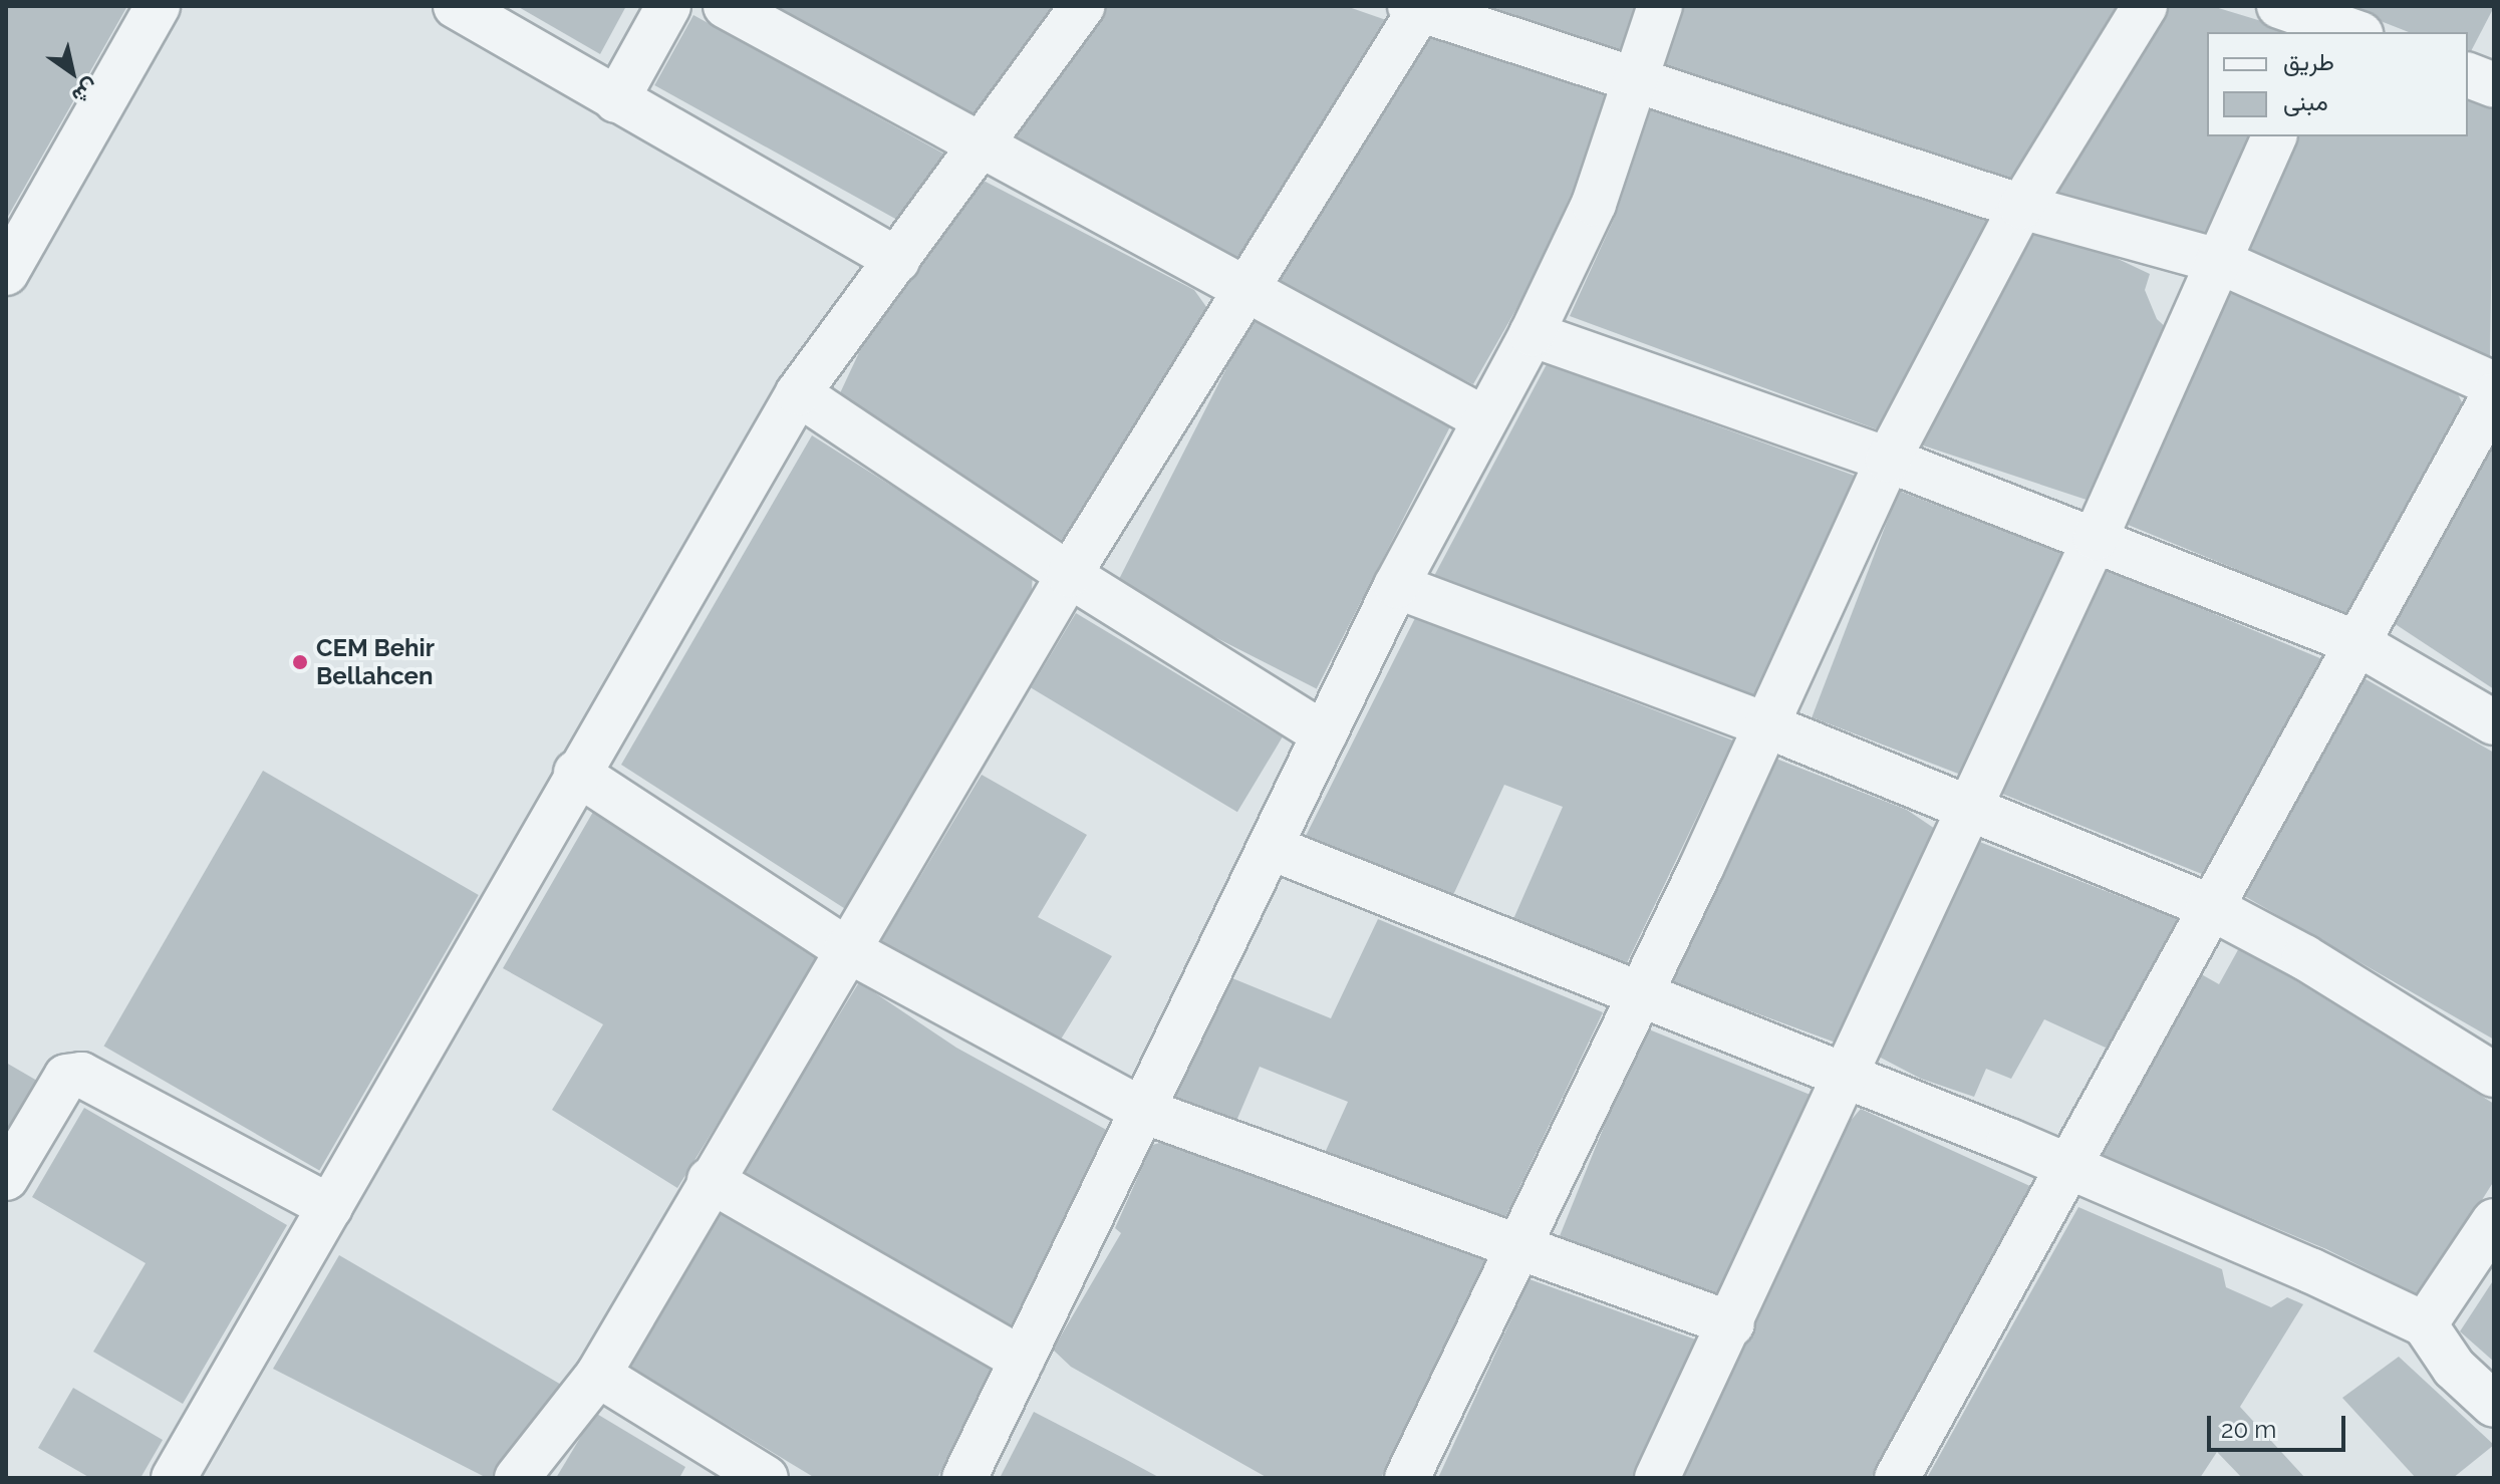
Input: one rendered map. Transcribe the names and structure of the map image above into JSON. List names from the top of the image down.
{
  "places": ["CEM Behir Bellahcen"],
  "legend": ["طريق", "مبنى"],
  "scale_bar": "20 m",
  "north": "bottom right"
}
